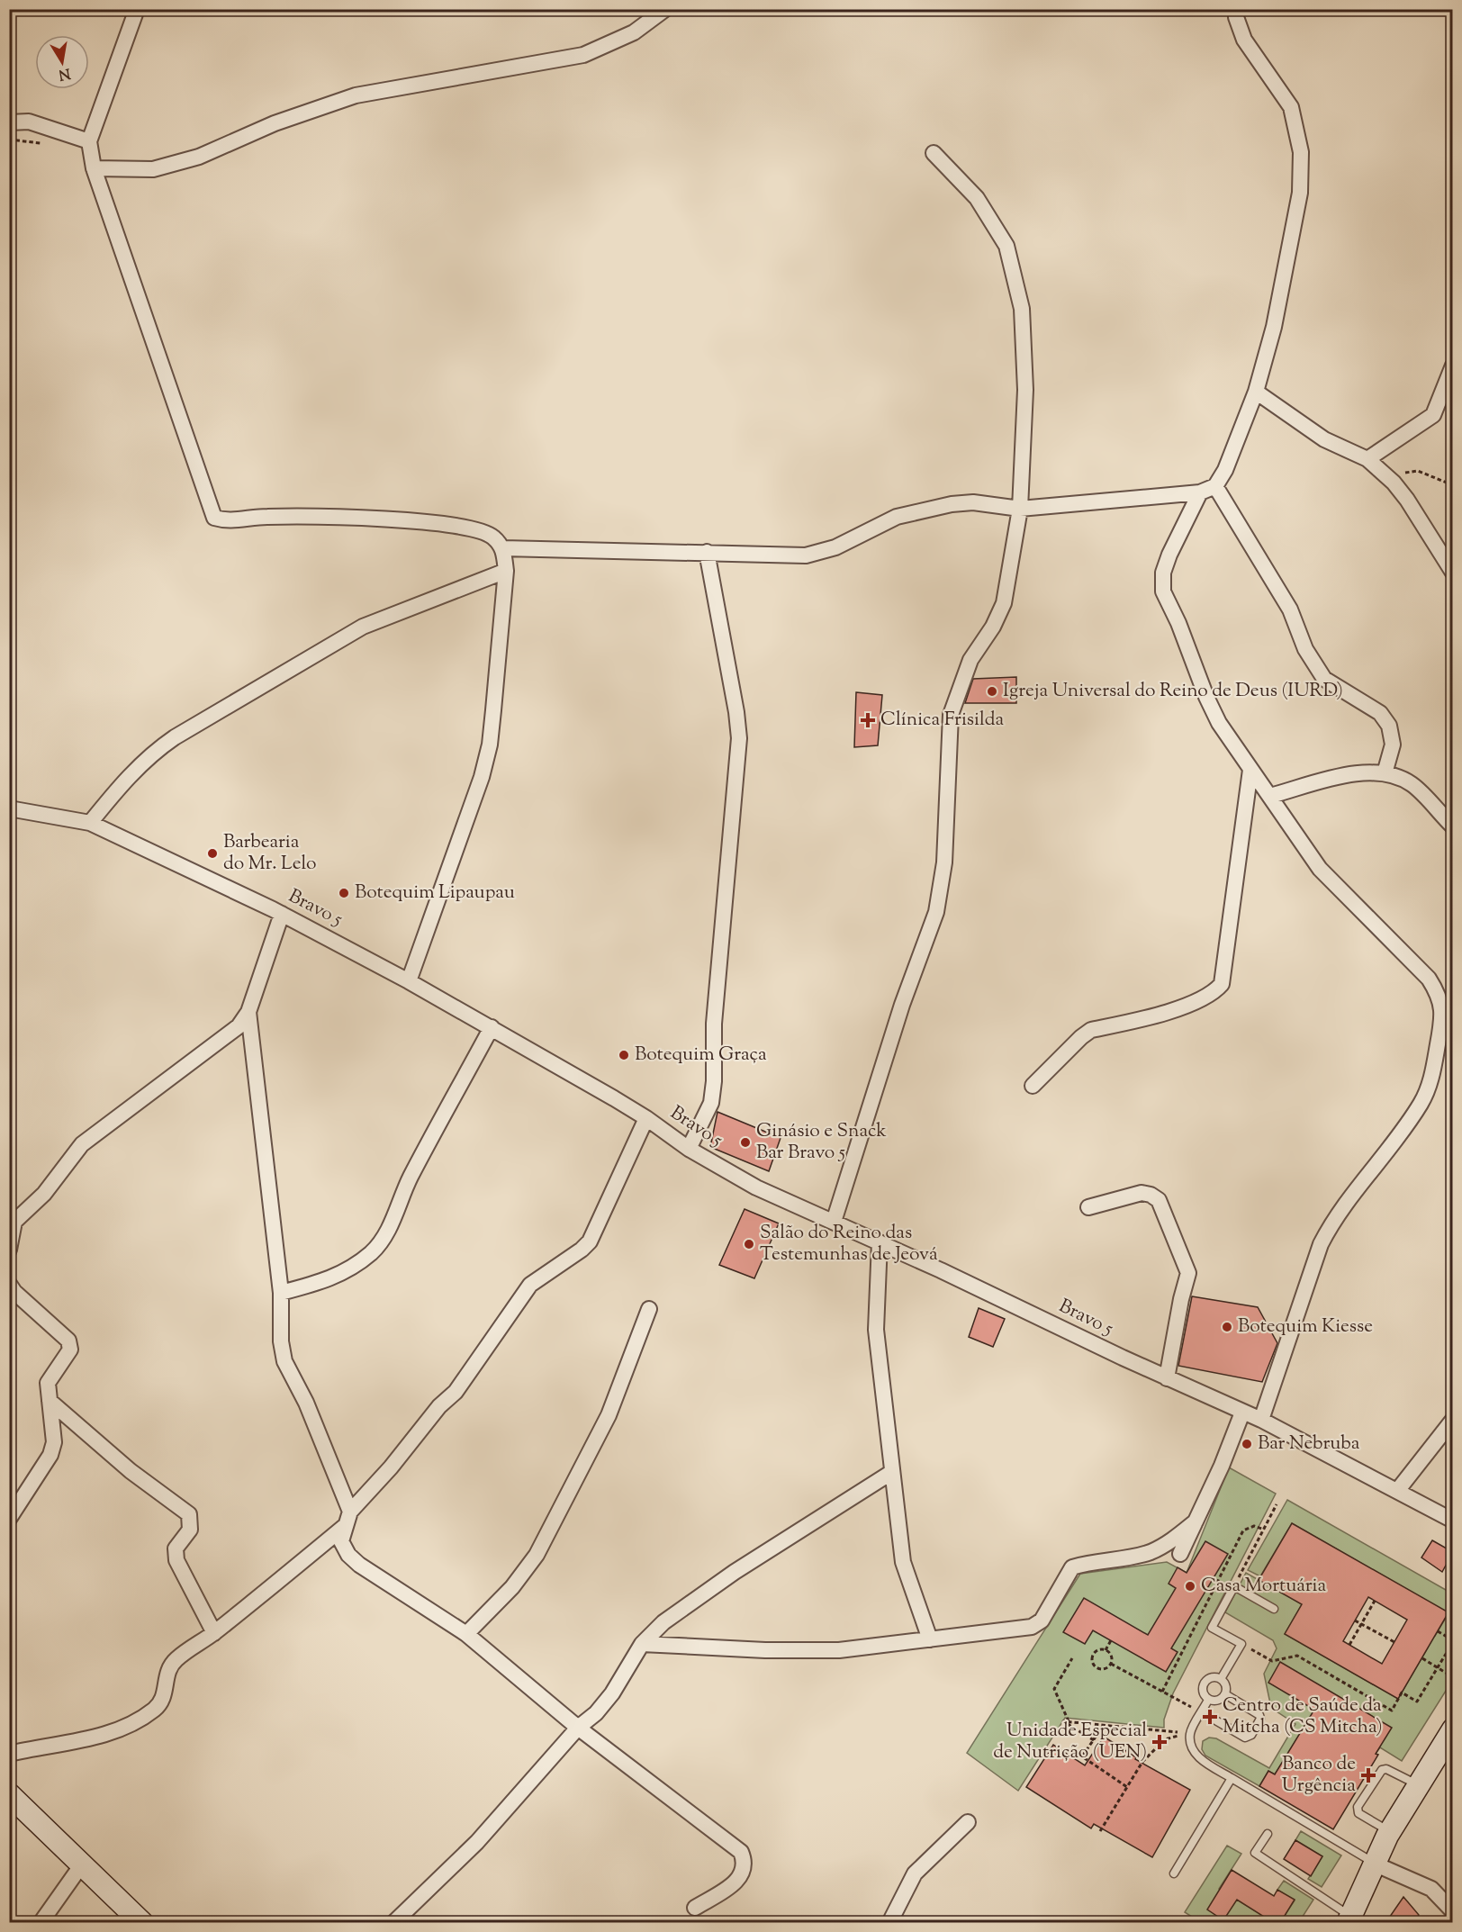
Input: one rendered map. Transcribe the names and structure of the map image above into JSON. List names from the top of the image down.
{
  "streets": {
    "street": ["Bravo 5"]
  },
  "places": {
    "other": [
      "Igreja Universal do Reino de Deus (IURD)",
      "Barbearia do Mr. Lelo",
      "Botequim Lipaupau",
      "Botequim Graça",
      "Ginásio e Snack Bar Bravo 5",
      "Salão do Reino das Testemunhas de Jeová",
      "Botequim Kiesse",
      "Bar Nebruba",
      "Casa Mortuária"
    ],
    "health": [
      "Clínica Frisilda",
      "Centro de Saúde da Mitcha (CS Mitcha)",
      "Unidade Especial de Nutrição (UEN)",
      "Banco de Urgência"
    ]
  },
  "north": "bottom"
}
